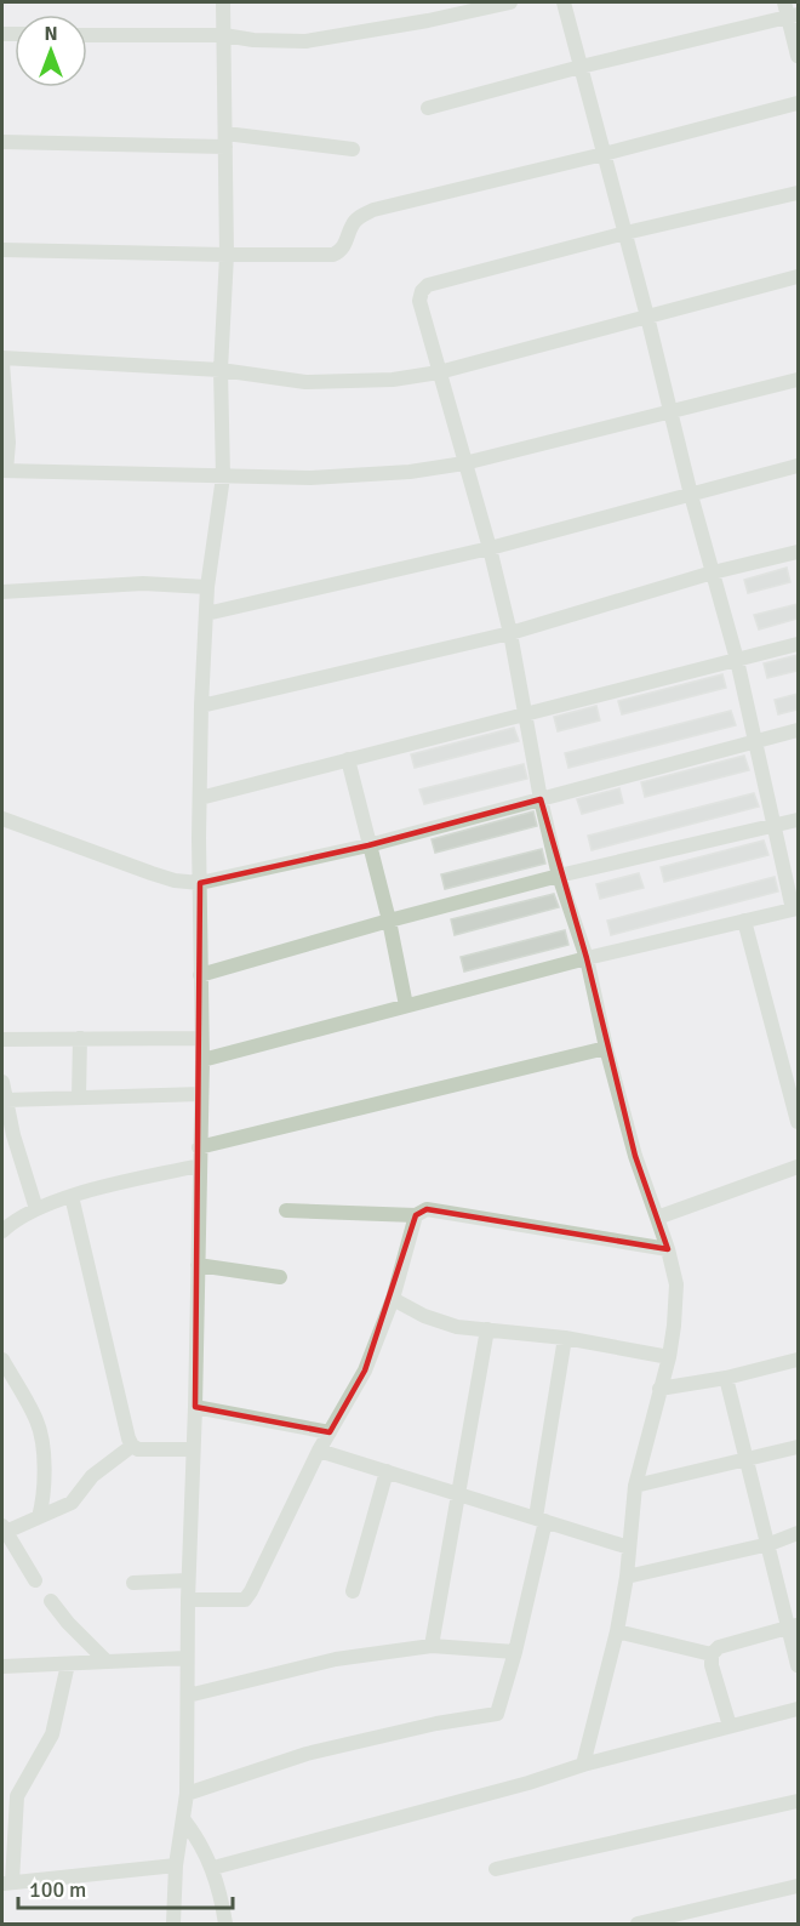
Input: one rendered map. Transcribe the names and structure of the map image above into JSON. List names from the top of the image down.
{
  "scale_bar": "100 m",
  "north": "top"
}
